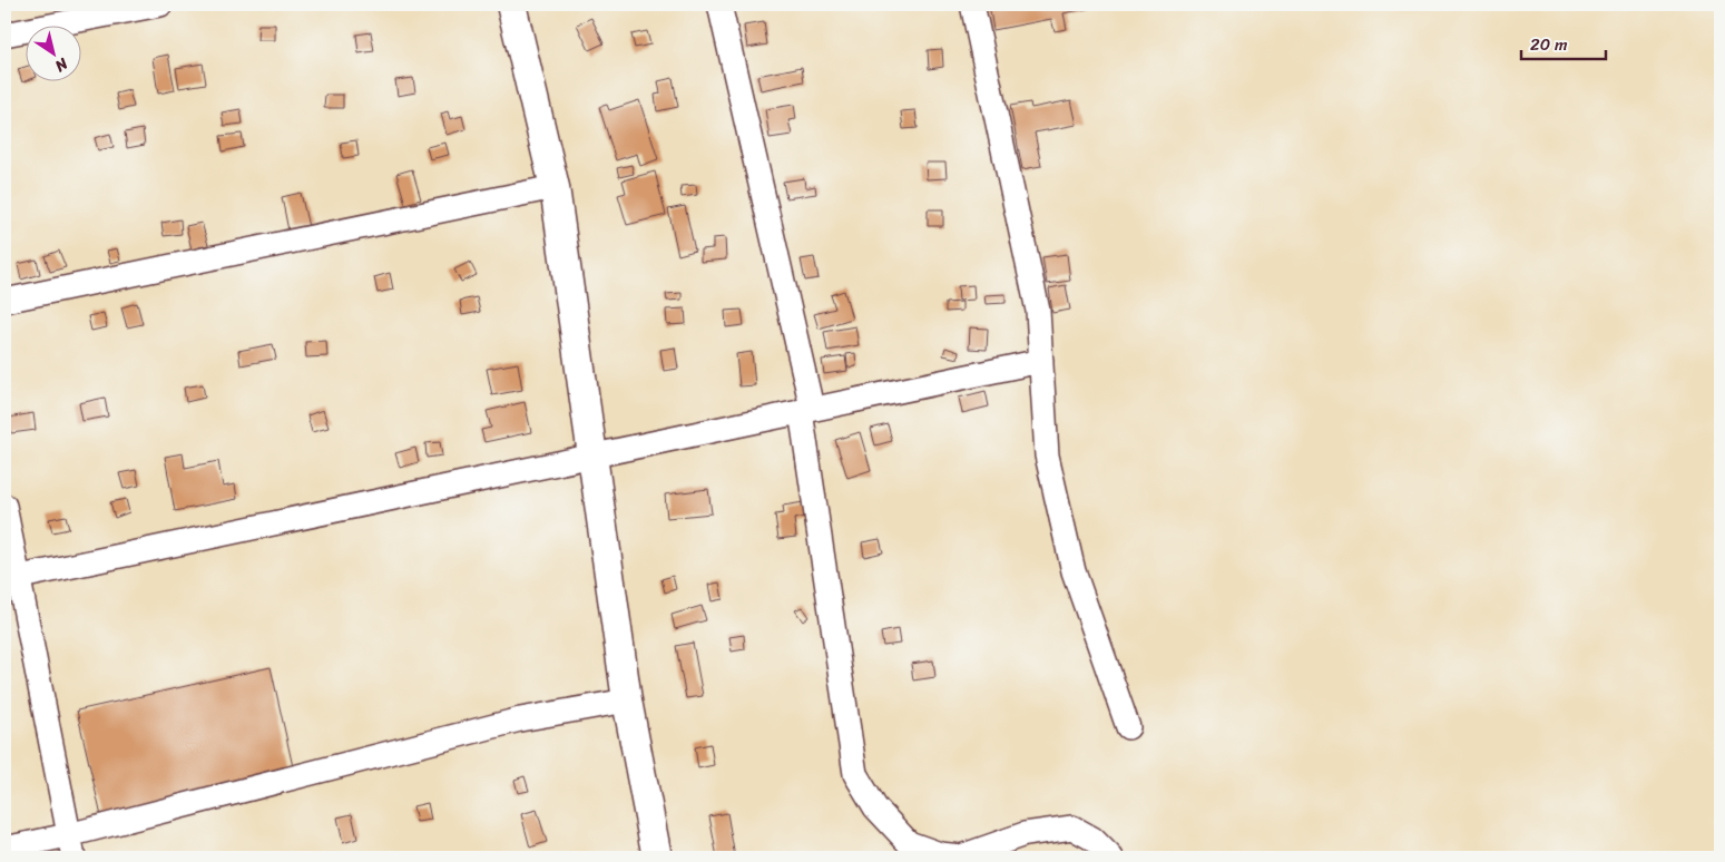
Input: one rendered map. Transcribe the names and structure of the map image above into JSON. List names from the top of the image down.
{
  "scale_bar": "20 m",
  "north": "bottom right"
}
